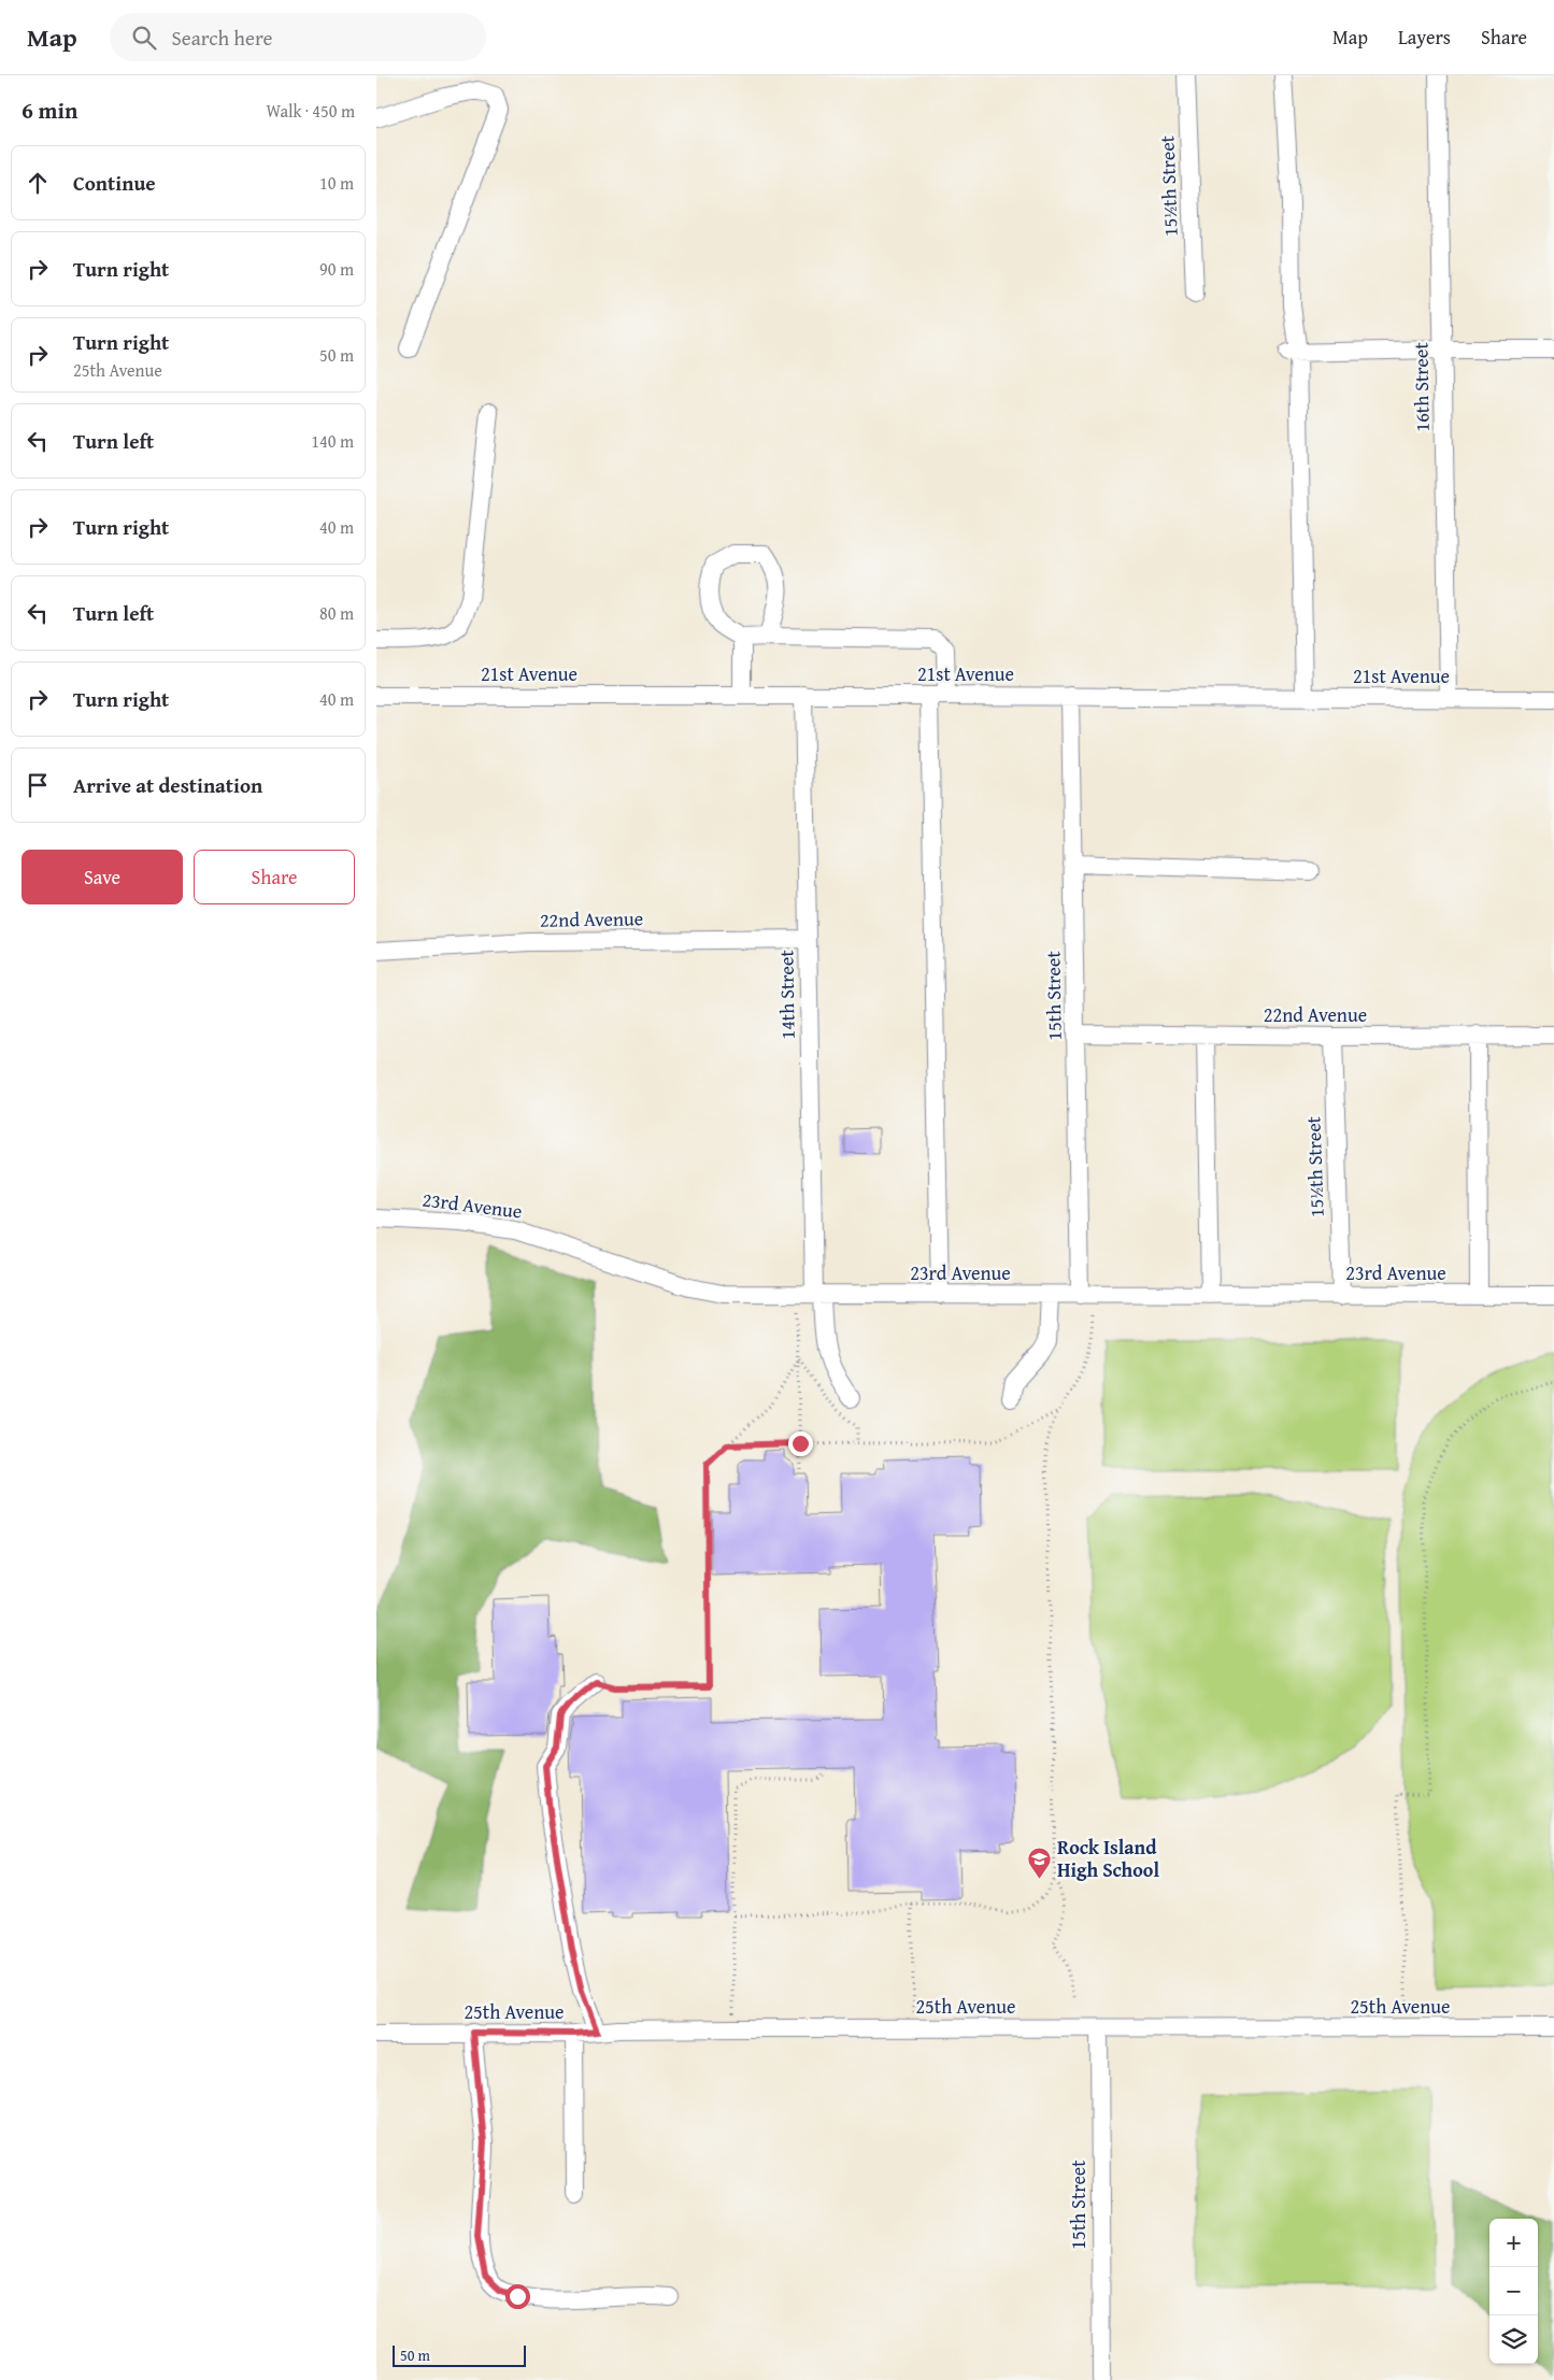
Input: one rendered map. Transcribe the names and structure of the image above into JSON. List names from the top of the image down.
{
  "streets": {
    "street": [
      "15½th Street",
      "16th Street",
      "21st Avenue",
      "22nd Avenue",
      "14th Street",
      "15th Street",
      "23rd Avenue",
      "25th Avenue"
    ]
  },
  "crossings": [
    ["15½th Street", "22nd Avenue"],
    ["15½th Street", "23rd Avenue"],
    ["16th Street", "21st Avenue"],
    ["21st Avenue", "14th Street"],
    ["21st Avenue", "15th Street"],
    ["22nd Avenue", "14th Street"],
    ["22nd Avenue", "15th Street"],
    ["14th Street", "23rd Avenue"],
    ["15th Street", "23rd Avenue"],
    ["15th Street", "25th Avenue"]
  ],
  "places": {
    "school or university": ["Rock Island High School"]
  },
  "scale_bar": "50 m",
  "page": {
    "header": "Map",
    "search": "Search here",
    "nav": ["Map", "Layers", "Share"],
    "heading": ["6 min", "Walk · 450 m"],
    "list": [
      ["Continue", "10 m"],
      ["Turn right", "90 m"],
      ["Turn right", "25th Avenue", "50 m"],
      ["Turn left", "140 m"],
      ["Turn right", "40 m"],
      ["Turn left", "80 m"],
      ["Turn right", "40 m"],
      "Arrive at destination"
    ],
    "buttons": ["Save", "Share"],
    "map_buttons": ["+", "−"],
    "scale": "50 m"
  }
}
